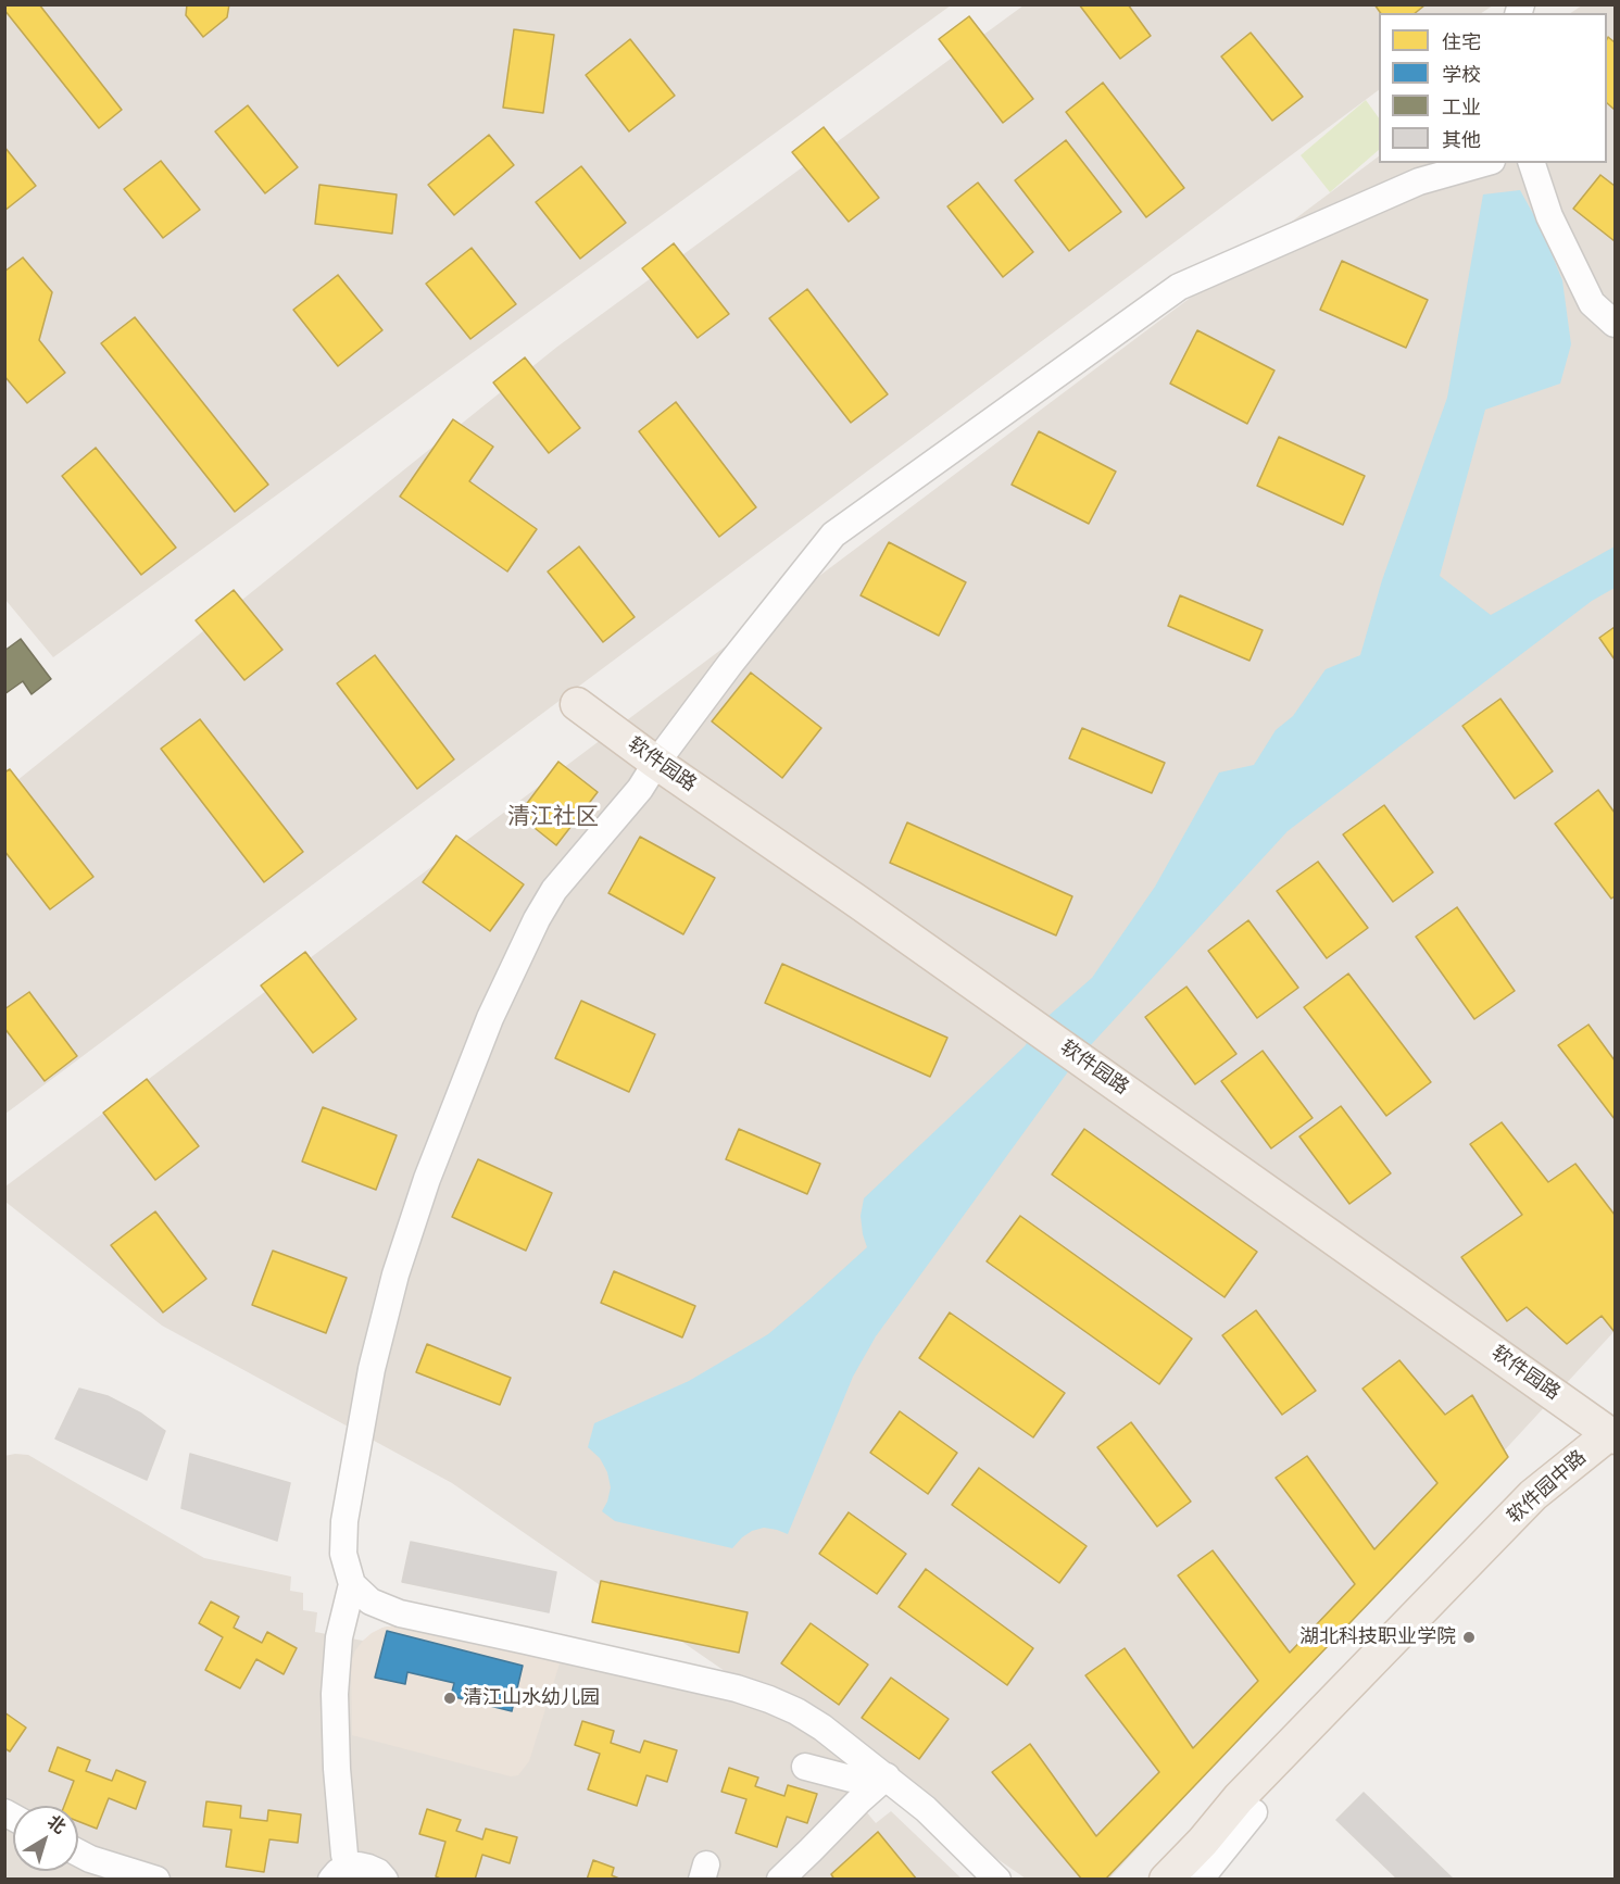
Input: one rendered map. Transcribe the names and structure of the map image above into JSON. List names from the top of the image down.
{
  "streets": {
    "main road": ["软件园路", "软件园中路"]
  },
  "crossings": [
    ["软件园路", "软件园中路"]
  ],
  "districts": ["清江社区"],
  "places": ["湖北科技职业学院", "清江山水幼儿园"],
  "legend": [
    "住宅",
    "学校",
    "工业",
    "其他"
  ],
  "north": "top right"
}
